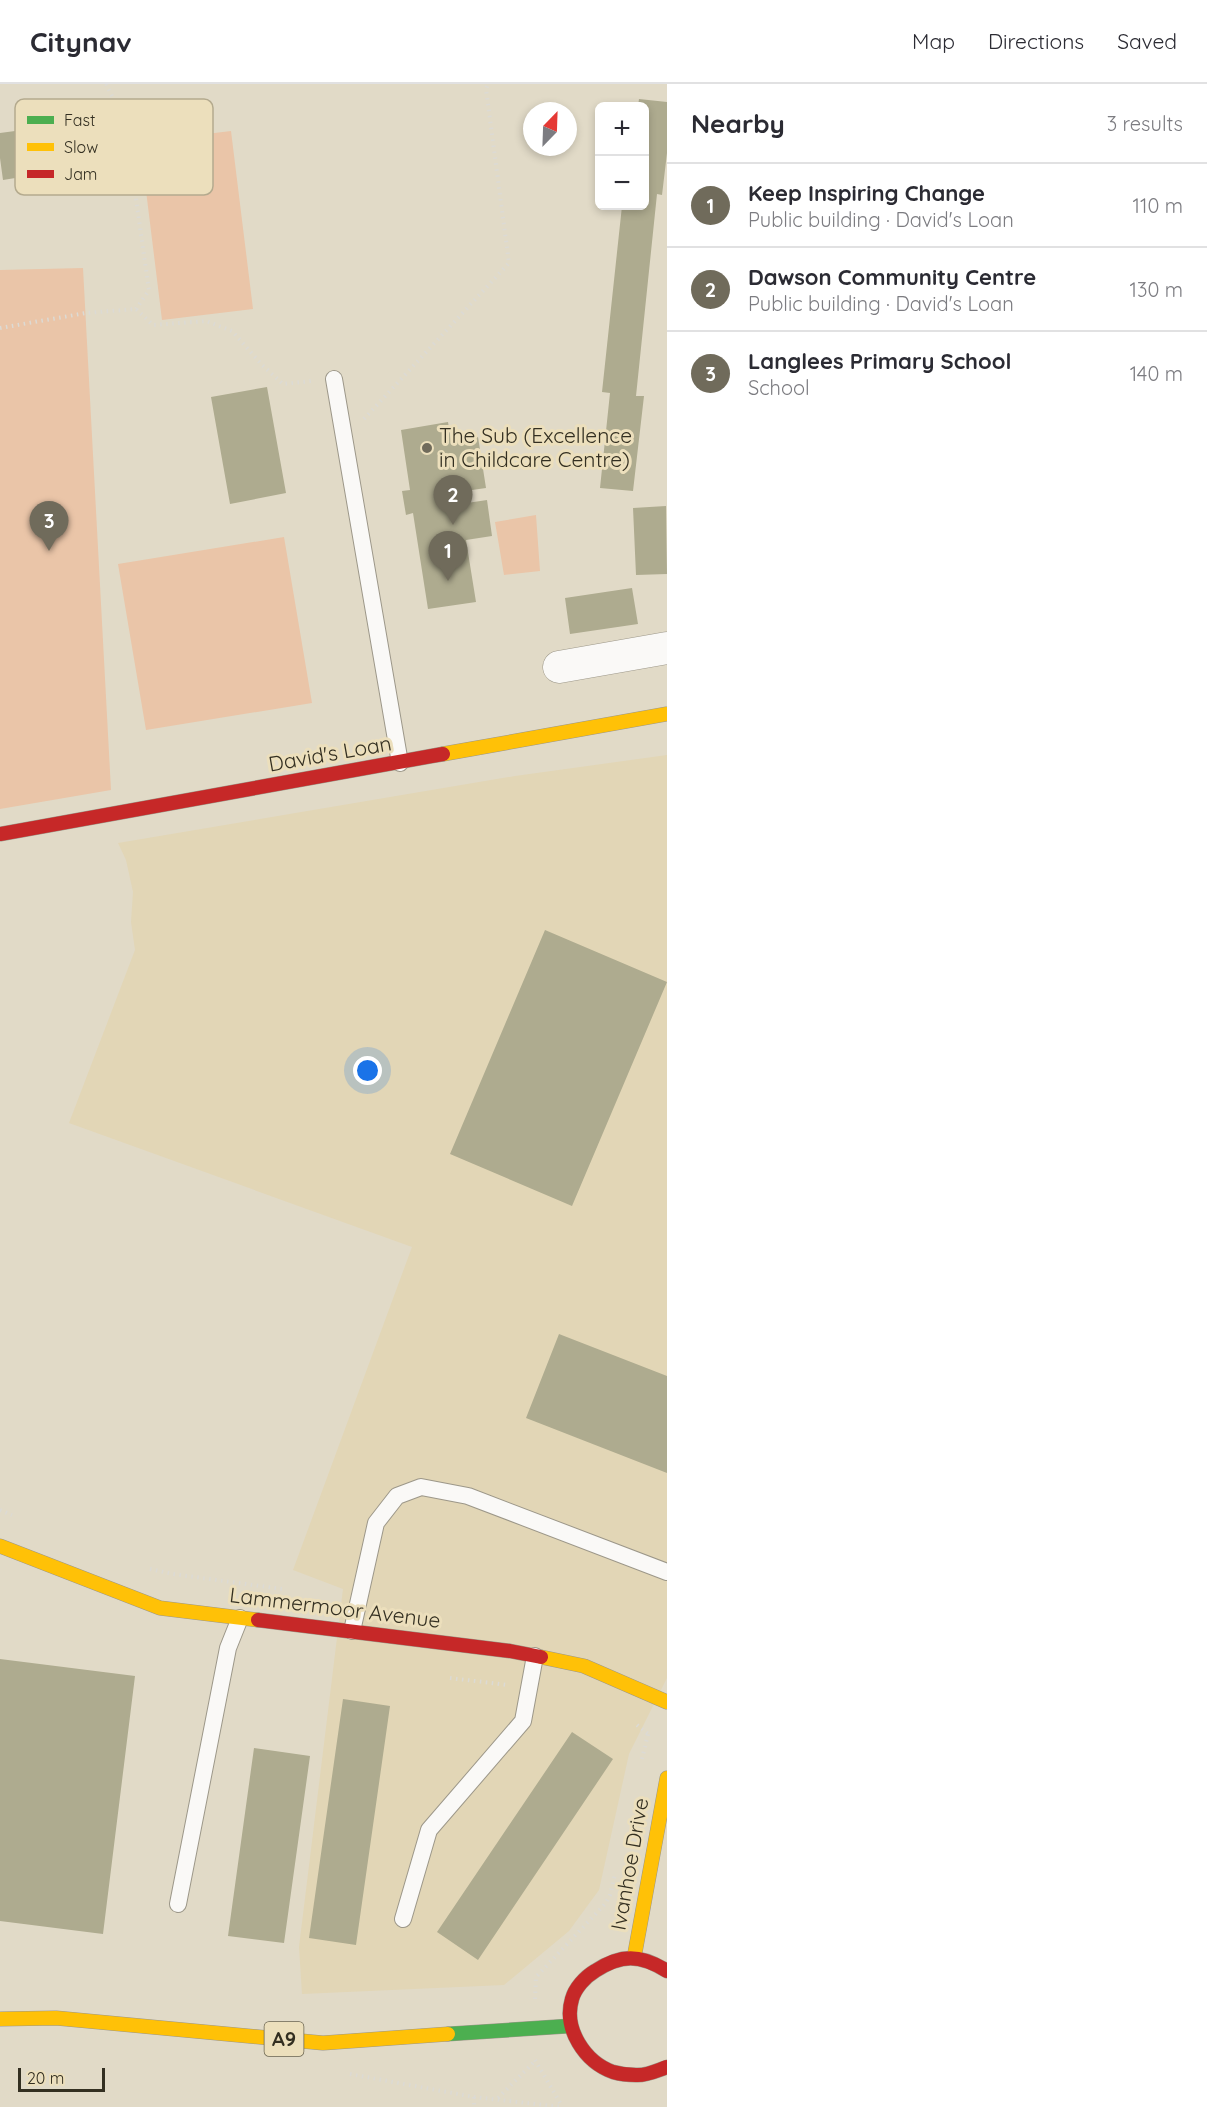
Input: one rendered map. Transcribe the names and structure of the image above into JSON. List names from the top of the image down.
{
  "streets": {
    "street": [
      "David's Loan",
      "Lammermoor Avenue",
      "Ivanhoe Drive",
      "A9"
    ]
  },
  "places": ["The Sub (Excellence in Childcare Centre)"],
  "legend": ["Fast", "Slow", "Jam"],
  "scale_bar": "20 m",
  "north": "top right",
  "page": {
    "header": "Citynav",
    "nav": ["Map", "Directions", "Saved"],
    "heading": ["Nearby", "3 results"],
    "map_buttons": ["+", "−"],
    "list": [
      {
        "mark": "1",
        "name": "Keep Inspiring Change",
        "note": "Public building · David's Loan",
        "value": "110 m"
      },
      {
        "mark": "2",
        "name": "Dawson Community Centre",
        "note": "Public building · David's Loan",
        "value": "130 m"
      },
      {
        "mark": "3",
        "name": "Langlees Primary School",
        "note": "School",
        "value": "140 m"
      }
    ],
    "pins": ["2", "3", "1"],
    "scale": "20 m"
  }
}
